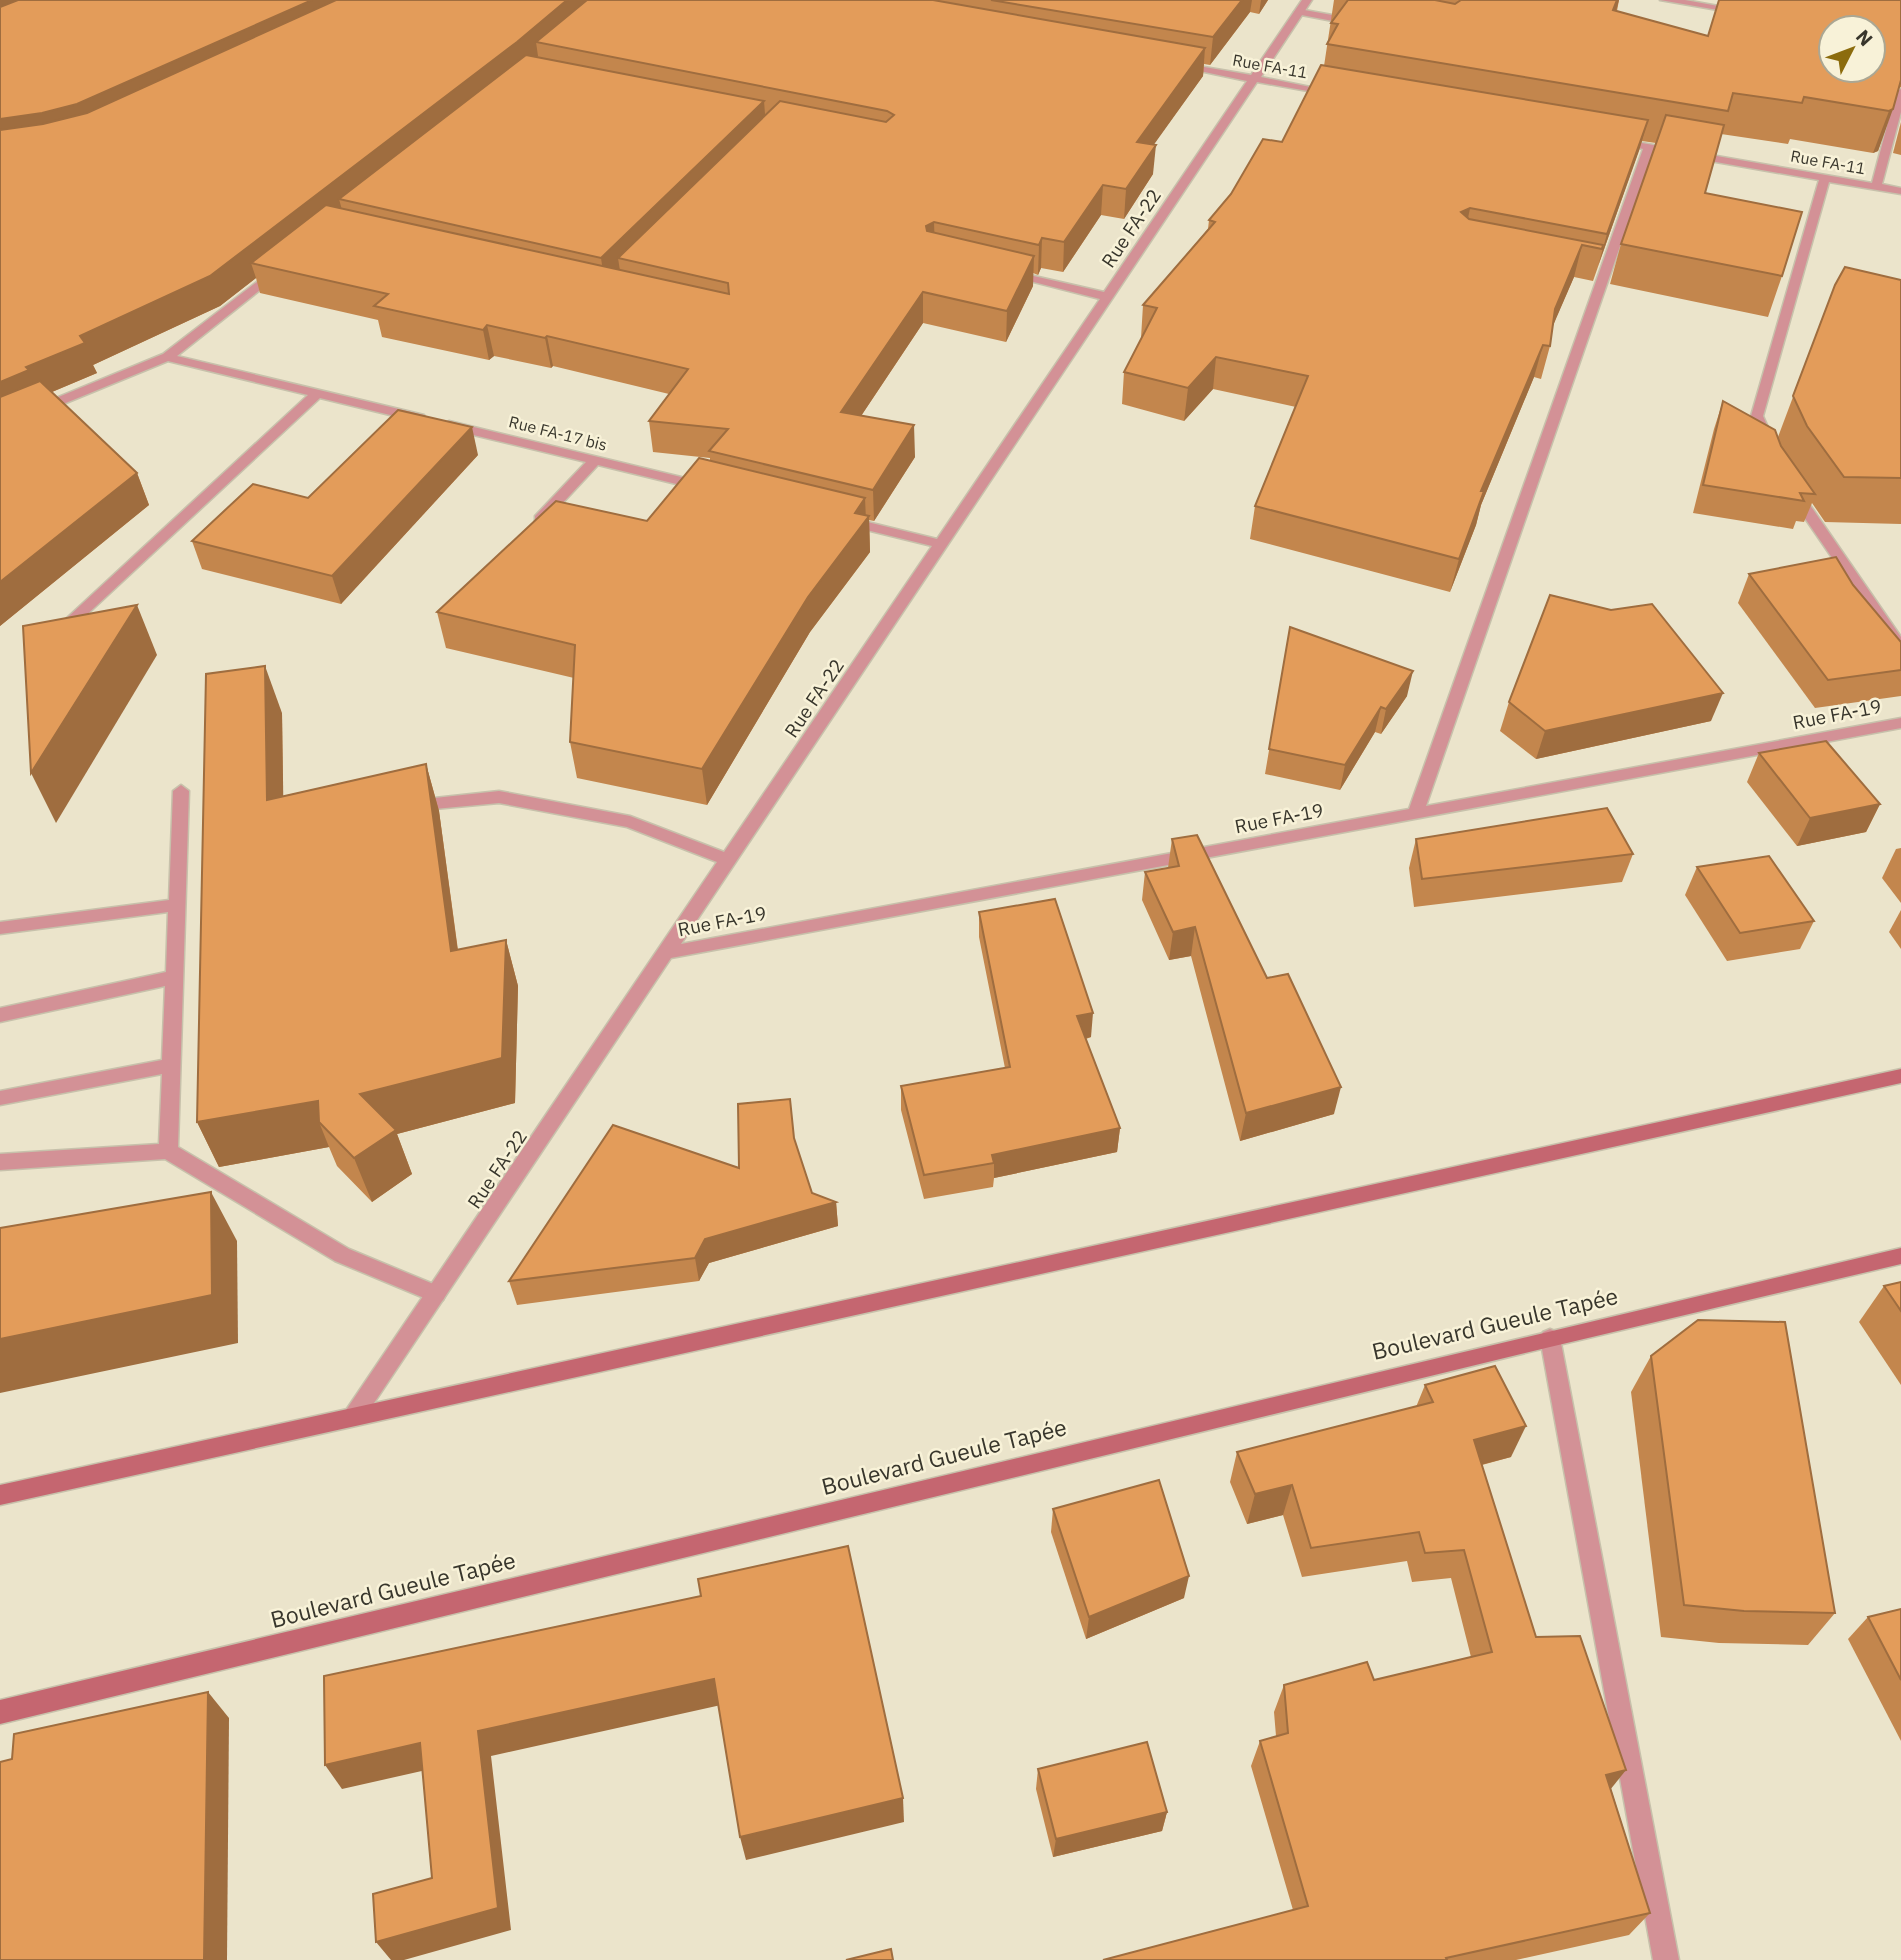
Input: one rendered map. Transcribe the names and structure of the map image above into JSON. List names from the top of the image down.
{
  "streets": {
    "street": [
      "Rue FA-11",
      "Rue FA-22",
      "Rue FA-17 bis",
      "Rue FA-19",
      "Boulevard Gueule Tapée"
    ]
  },
  "crossings": [
    ["Rue FA-11", "Rue FA-22"],
    ["Rue FA-22", "Rue FA-19"]
  ],
  "north": "top right"
}
